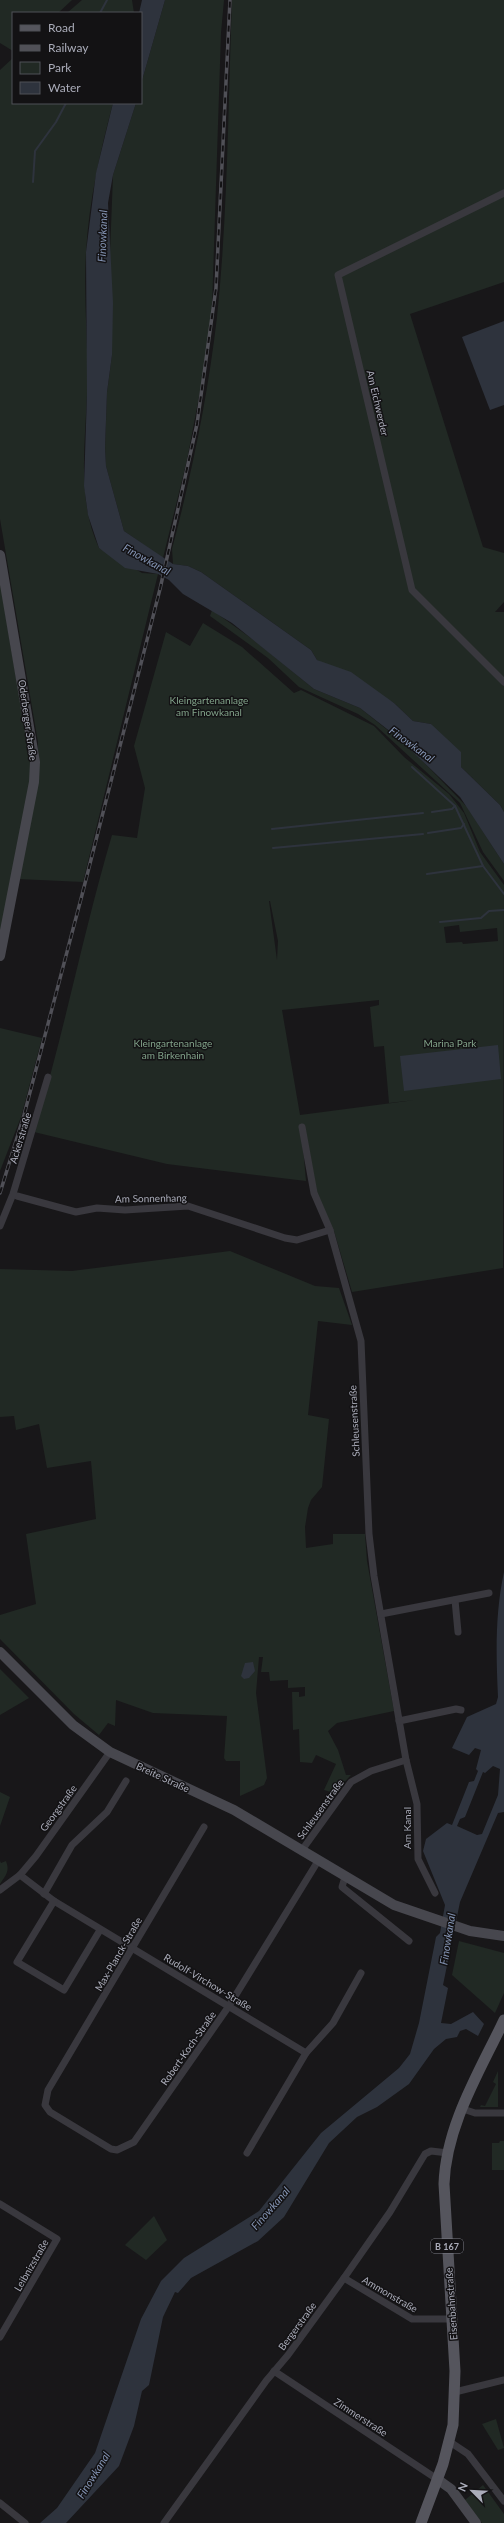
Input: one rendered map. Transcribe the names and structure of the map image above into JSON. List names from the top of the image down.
{
  "streets": {
    "main road": [
      "Oderberger Straße",
      "Breite Straße",
      "B 167",
      "Eisenbahnstraße"
    ],
    "street": [
      "Am Eichwerder",
      "Ackerstraße",
      "Am Sonnenhang",
      "Schleusenstraße",
      "Georgstraße",
      "Am Kanal",
      "Max-Planck-Straße",
      "Rudolf-Virchow-Straße",
      "Robert-Koch-Straße",
      "Leibnizstraße",
      "Ammonstraße",
      "Bergerstraße",
      "Zimmerstraße"
    ]
  },
  "crossings": [
    ["Am Sonnenhang", "Schleusenstraße"],
    ["Schleusenstraße", "Breite Straße"],
    ["Schleusenstraße", "Am Kanal"],
    ["Breite Straße", "Georgstraße"],
    ["Breite Straße", "Robert-Koch-Straße"],
    ["Georgstraße", "Rudolf-Virchow-Straße"],
    ["Max-Planck-Straße", "Rudolf-Virchow-Straße"],
    ["Max-Planck-Straße", "Robert-Koch-Straße"],
    ["Rudolf-Virchow-Straße", "Robert-Koch-Straße"],
    ["Ammonstraße", "Eisenbahnstraße"],
    ["Ammonstraße", "Bergerstraße"],
    ["Eisenbahnstraße", "Bergerstraße"],
    ["Eisenbahnstraße", "Zimmerstraße"],
    ["Bergerstraße", "Zimmerstraße"]
  ],
  "water": ["Finowkanal"],
  "parks": ["Kleingartenanlage am Finowkanal", "Kleingartenanlage am Birkenhain", "Marina Park"],
  "legend": [
    "Road",
    "Railway",
    "Park",
    "Water"
  ],
  "north": "top left"
}
